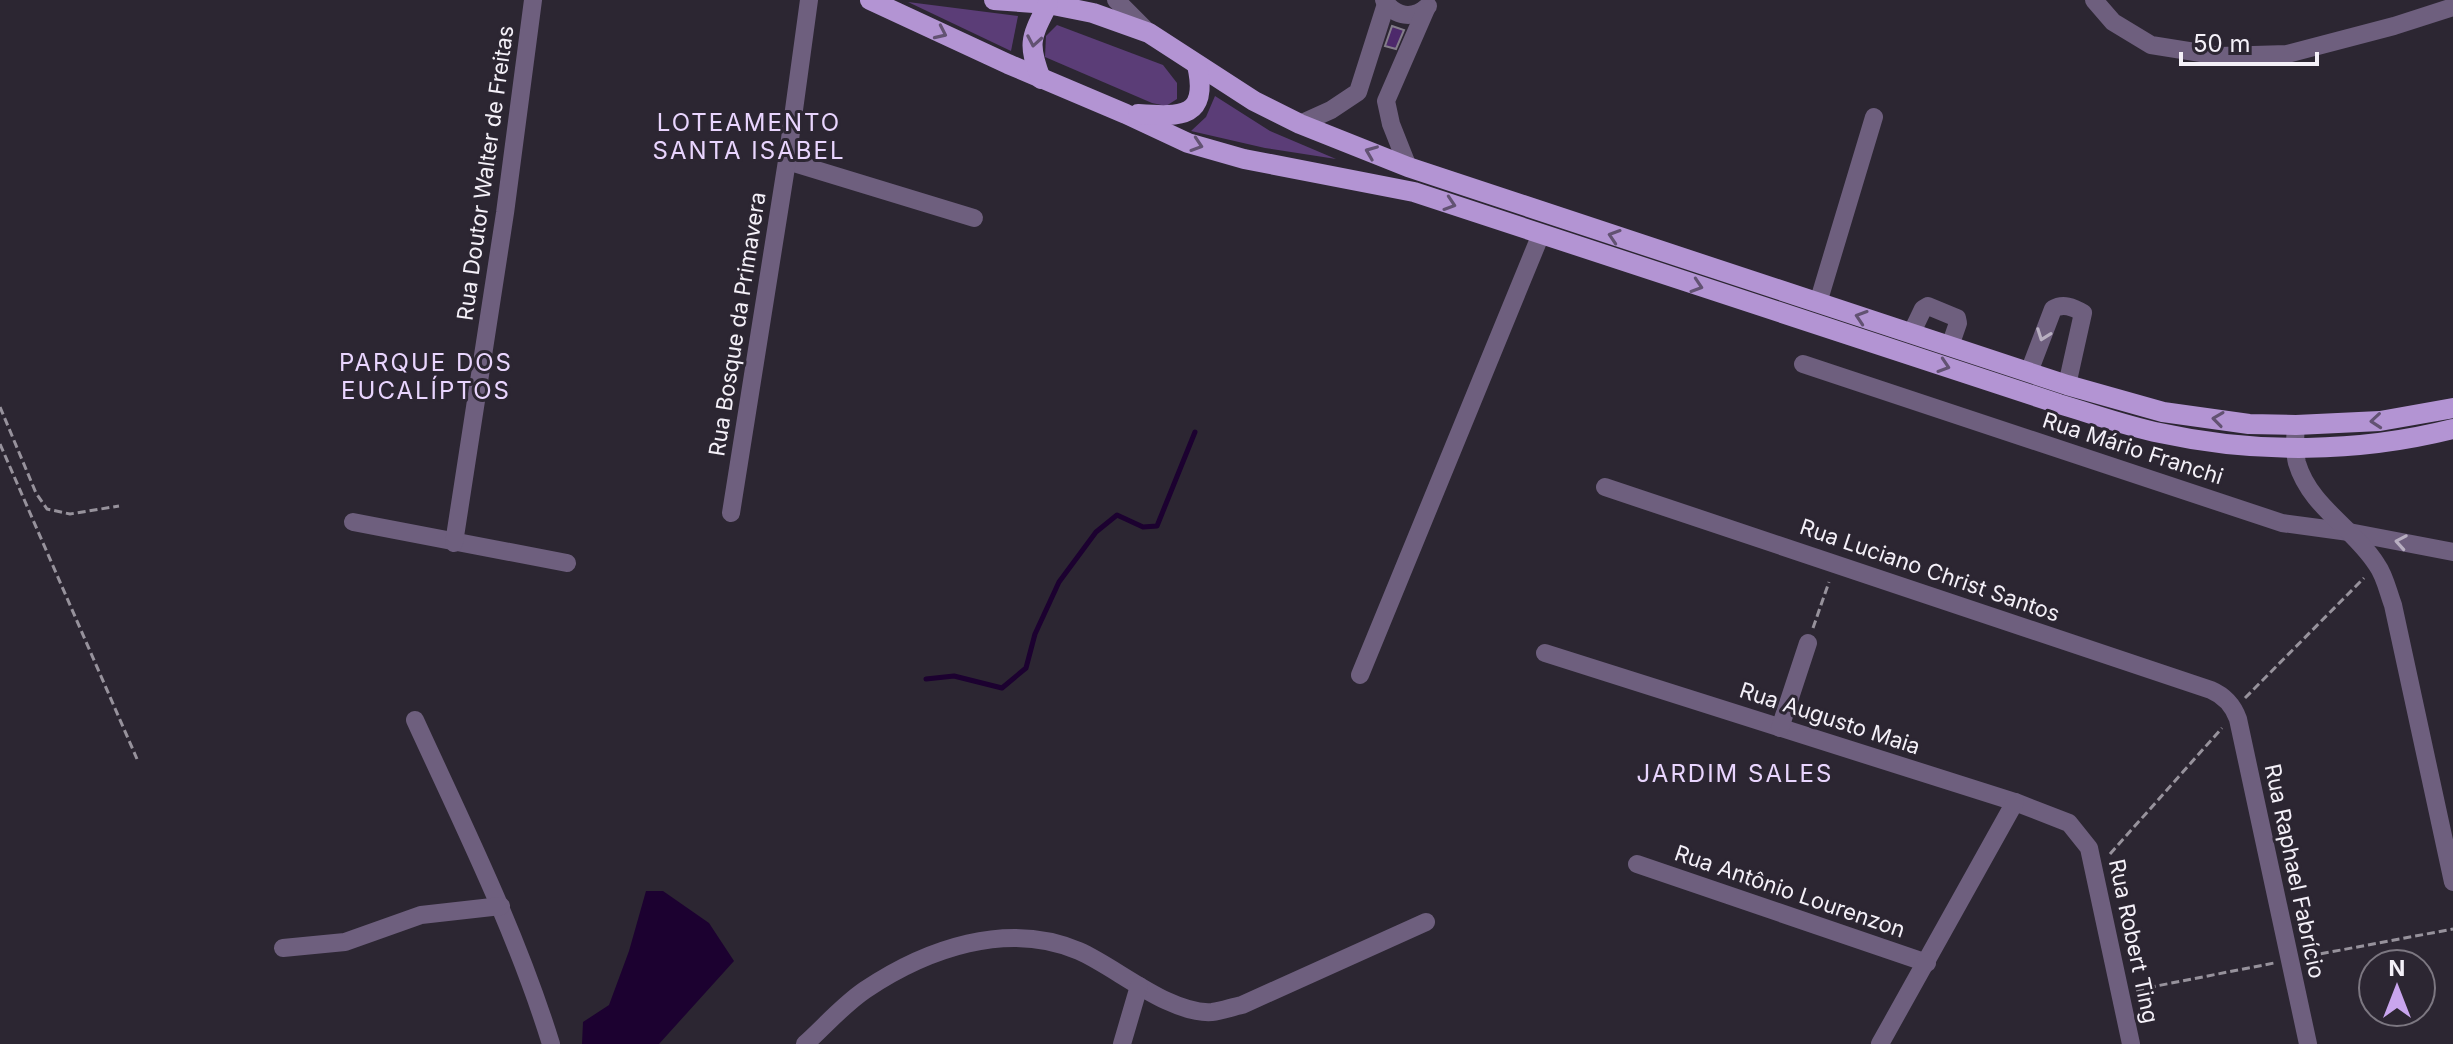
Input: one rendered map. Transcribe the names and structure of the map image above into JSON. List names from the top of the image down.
{
  "streets": {
    "street": [
      "Rua Doutor Walter de Freitas",
      "Rua Bosque da Primavera",
      "Rua Mário Franchi",
      "Rua Luciano Christ Santos",
      "Rua Augusto Maia",
      "Rua Raphael Fabrício",
      "Rua Antônio Lourenzon",
      "Rua Robert Ting"
    ]
  },
  "crossings": [
    ["Rua Luciano Christ Santos", "Rua Raphael Fabrício"],
    ["Rua Augusto Maia", "Rua Robert Ting"]
  ],
  "districts": ["LOTEAMENTO SANTA ISABEL", "PARQUE DOS EUCALÍPTOS", "JARDIM SALES"],
  "scale_bar": "50 m",
  "north": "top"
}
